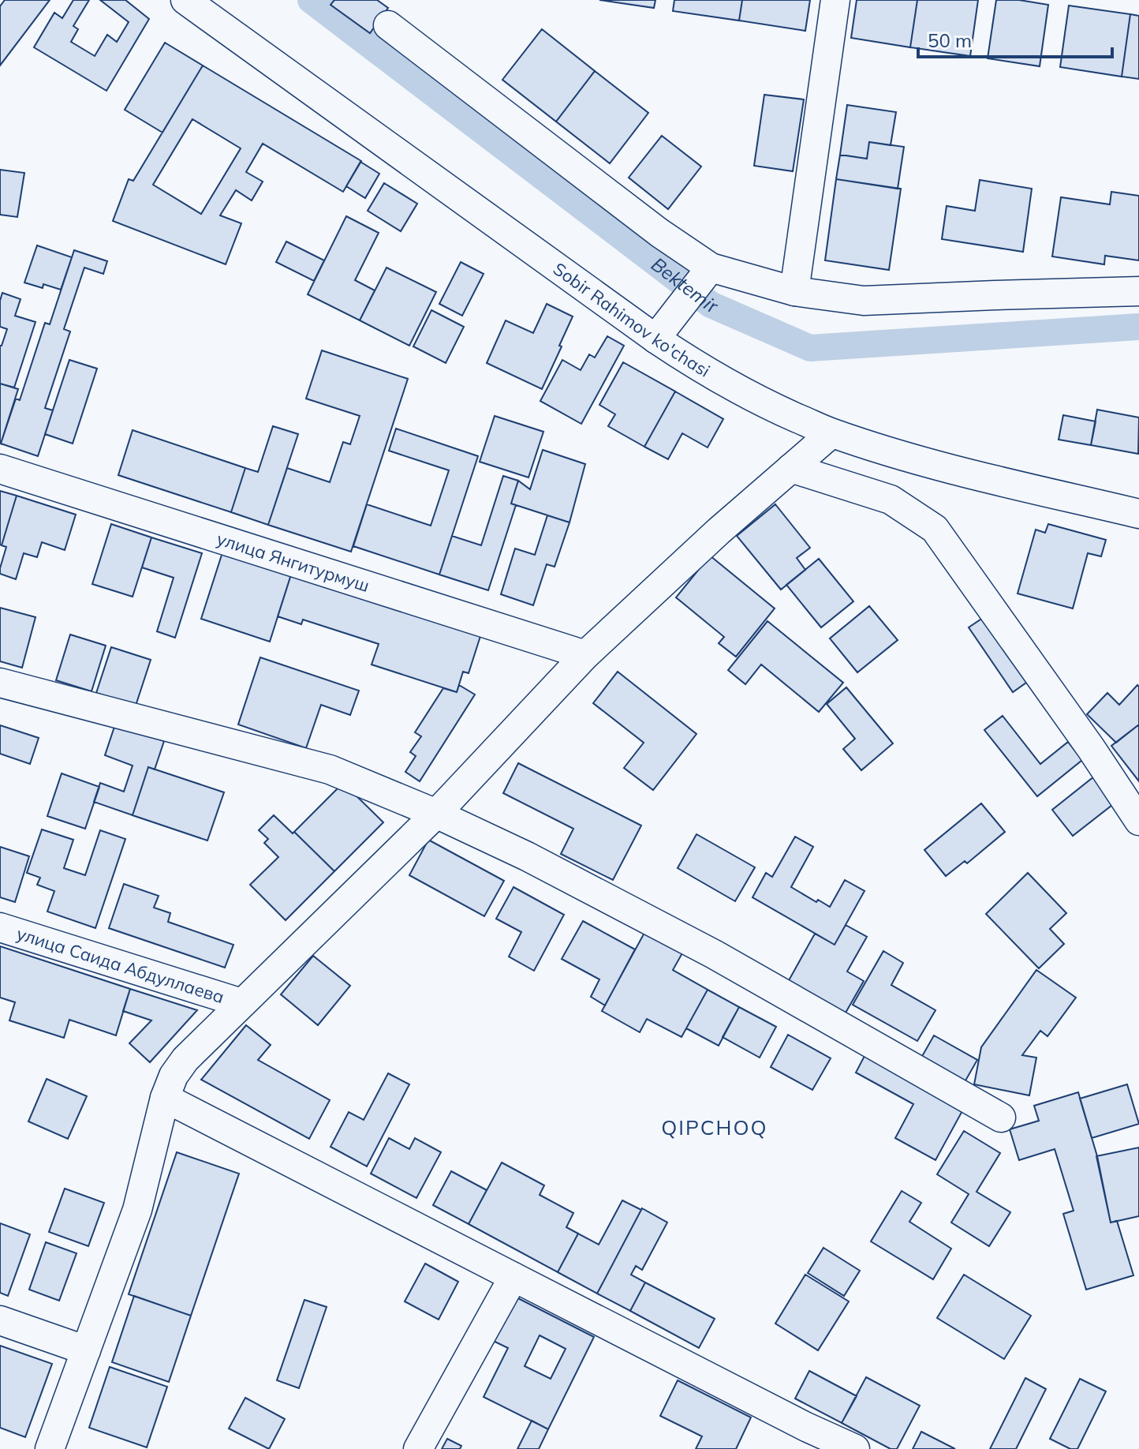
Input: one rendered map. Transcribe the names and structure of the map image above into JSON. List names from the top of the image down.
{
  "streets": {
    "street": ["Sobir Rahimov ko'chasi", "улица Янгитурмуш", "улица Саида Абдуллаева"]
  },
  "districts": ["QIPCHOQ"],
  "water": ["Bektemir"],
  "scale_bar": "50 m"
}
